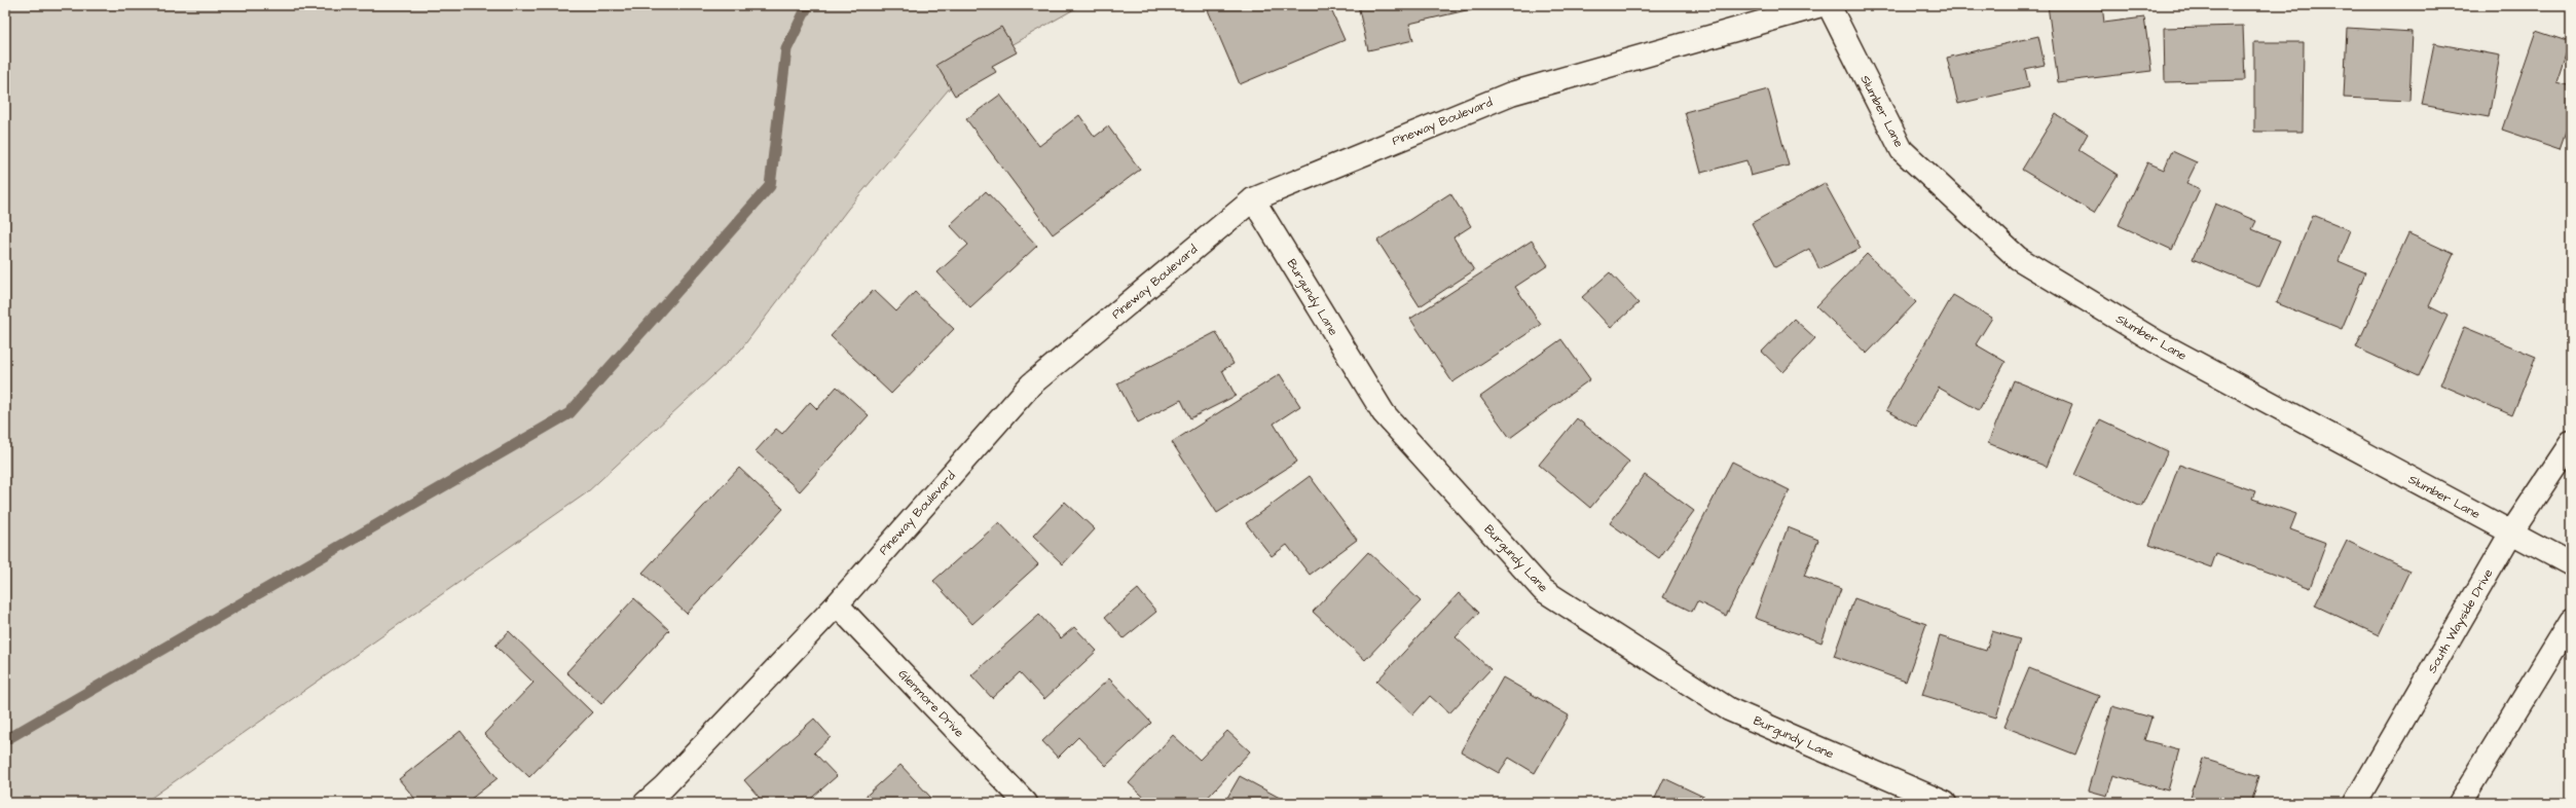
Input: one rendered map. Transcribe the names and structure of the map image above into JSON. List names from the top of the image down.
{
  "streets": {
    "street": [
      "Slumber Lane",
      "Pineway Boulevard",
      "Burgundy Lane",
      "South Wayside Drive",
      "Glenmore Drive"
    ]
  },
  "crossings": [
    ["Slumber Lane", "South Wayside Drive"],
    ["Pineway Boulevard", "Burgundy Lane"],
    ["Pineway Boulevard", "Glenmore Drive"]
  ]
}
